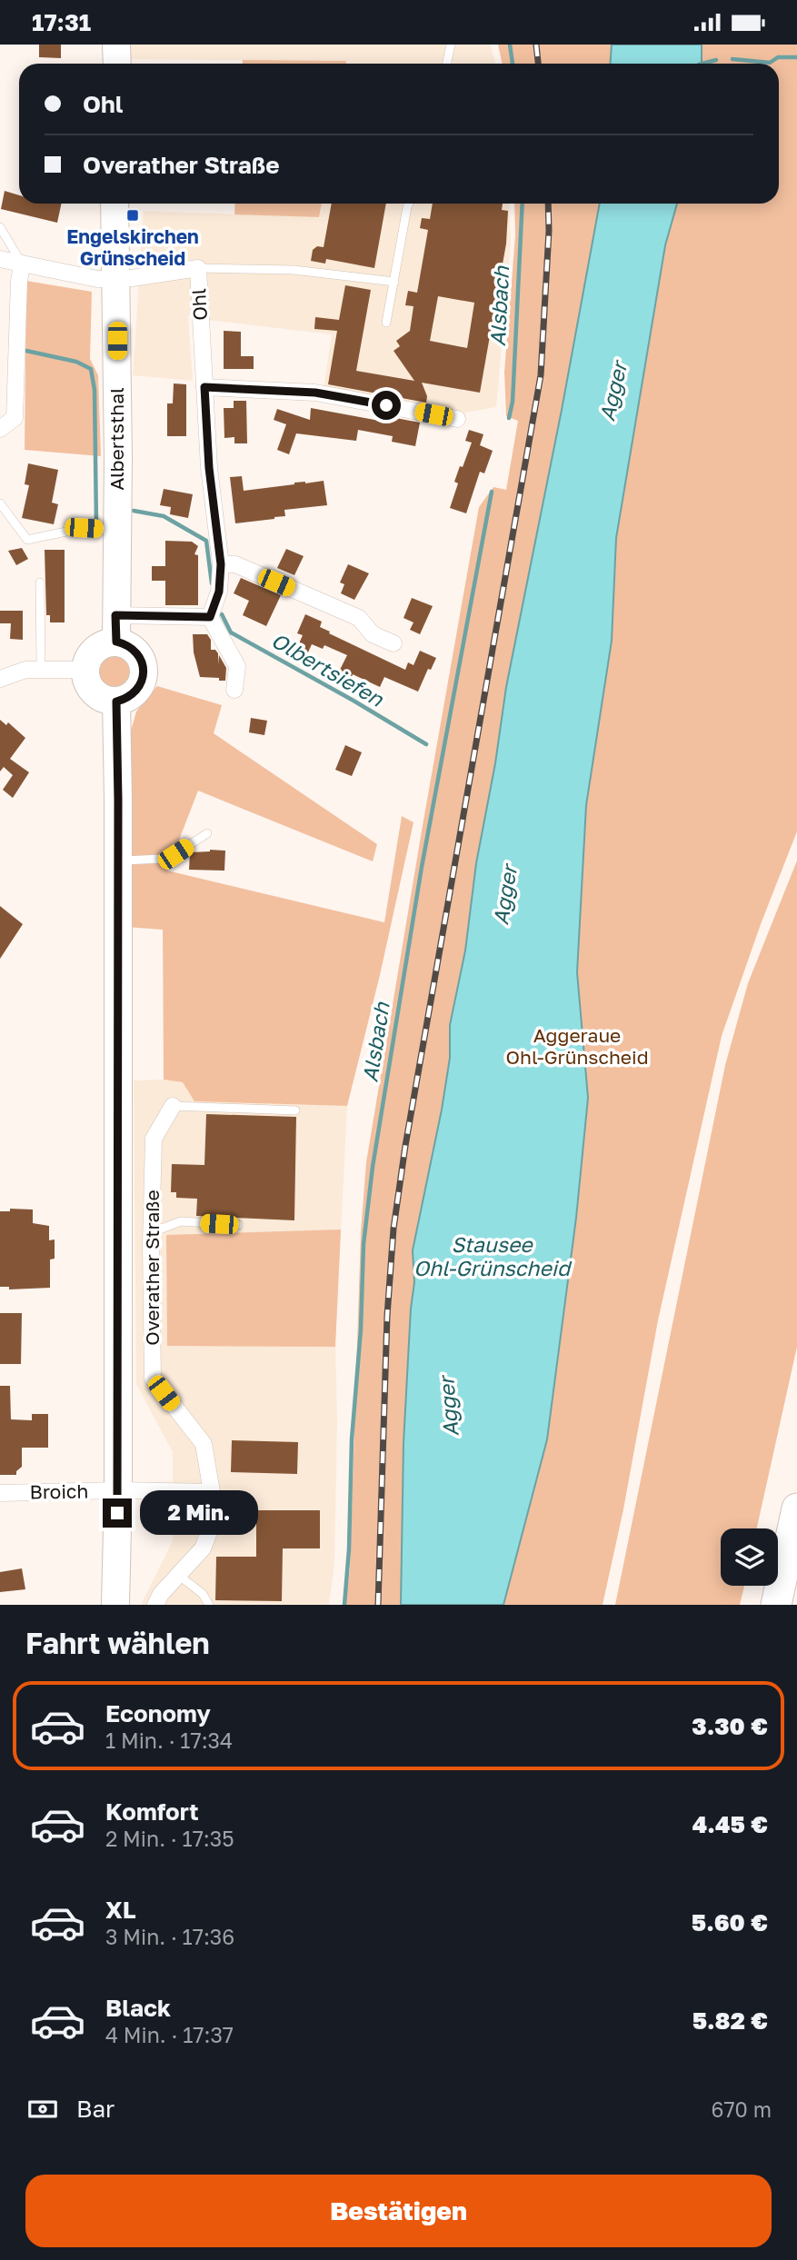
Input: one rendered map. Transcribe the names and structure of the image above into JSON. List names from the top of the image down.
{
  "streets": {
    "main road": ["Albertsthal", "Overather Straße"],
    "street": ["Ohl", "Broich"]
  },
  "crossings": [
    ["Ohl", "Albertsthal"],
    ["Albertsthal", "Overather Straße"],
    ["Overather Straße", "Broich"]
  ],
  "water": [
    "Alsbach",
    "Agger",
    "Olbertsiefen",
    "Stausee Ohl-Grünscheid"
  ],
  "parks": ["Aggeraue Ohl-Grünscheid"],
  "places": {
    "transit": ["Engelskirchen Grünscheid"]
  },
  "page": {
    "status": "17:31",
    "banner": ["Ohl", "Overather Straße"],
    "bubble": "2 Min.",
    "heading": "Fahrt wählen",
    "list": [
      {
        "name": "Economy",
        "note": "1 Min. · 17:34",
        "value": "3.30 €"
      },
      {
        "name": "Komfort",
        "note": "2 Min. · 17:35",
        "value": "4.45 €"
      },
      {
        "name": "XL",
        "note": "3 Min. · 17:36",
        "value": "5.60 €"
      },
      {
        "name": "Black",
        "note": "4 Min. · 17:37",
        "value": "5.82 €"
      }
    ],
    "pay": ["Bar", "670 m"],
    "buttons": "Bestätigen"
  }
}
